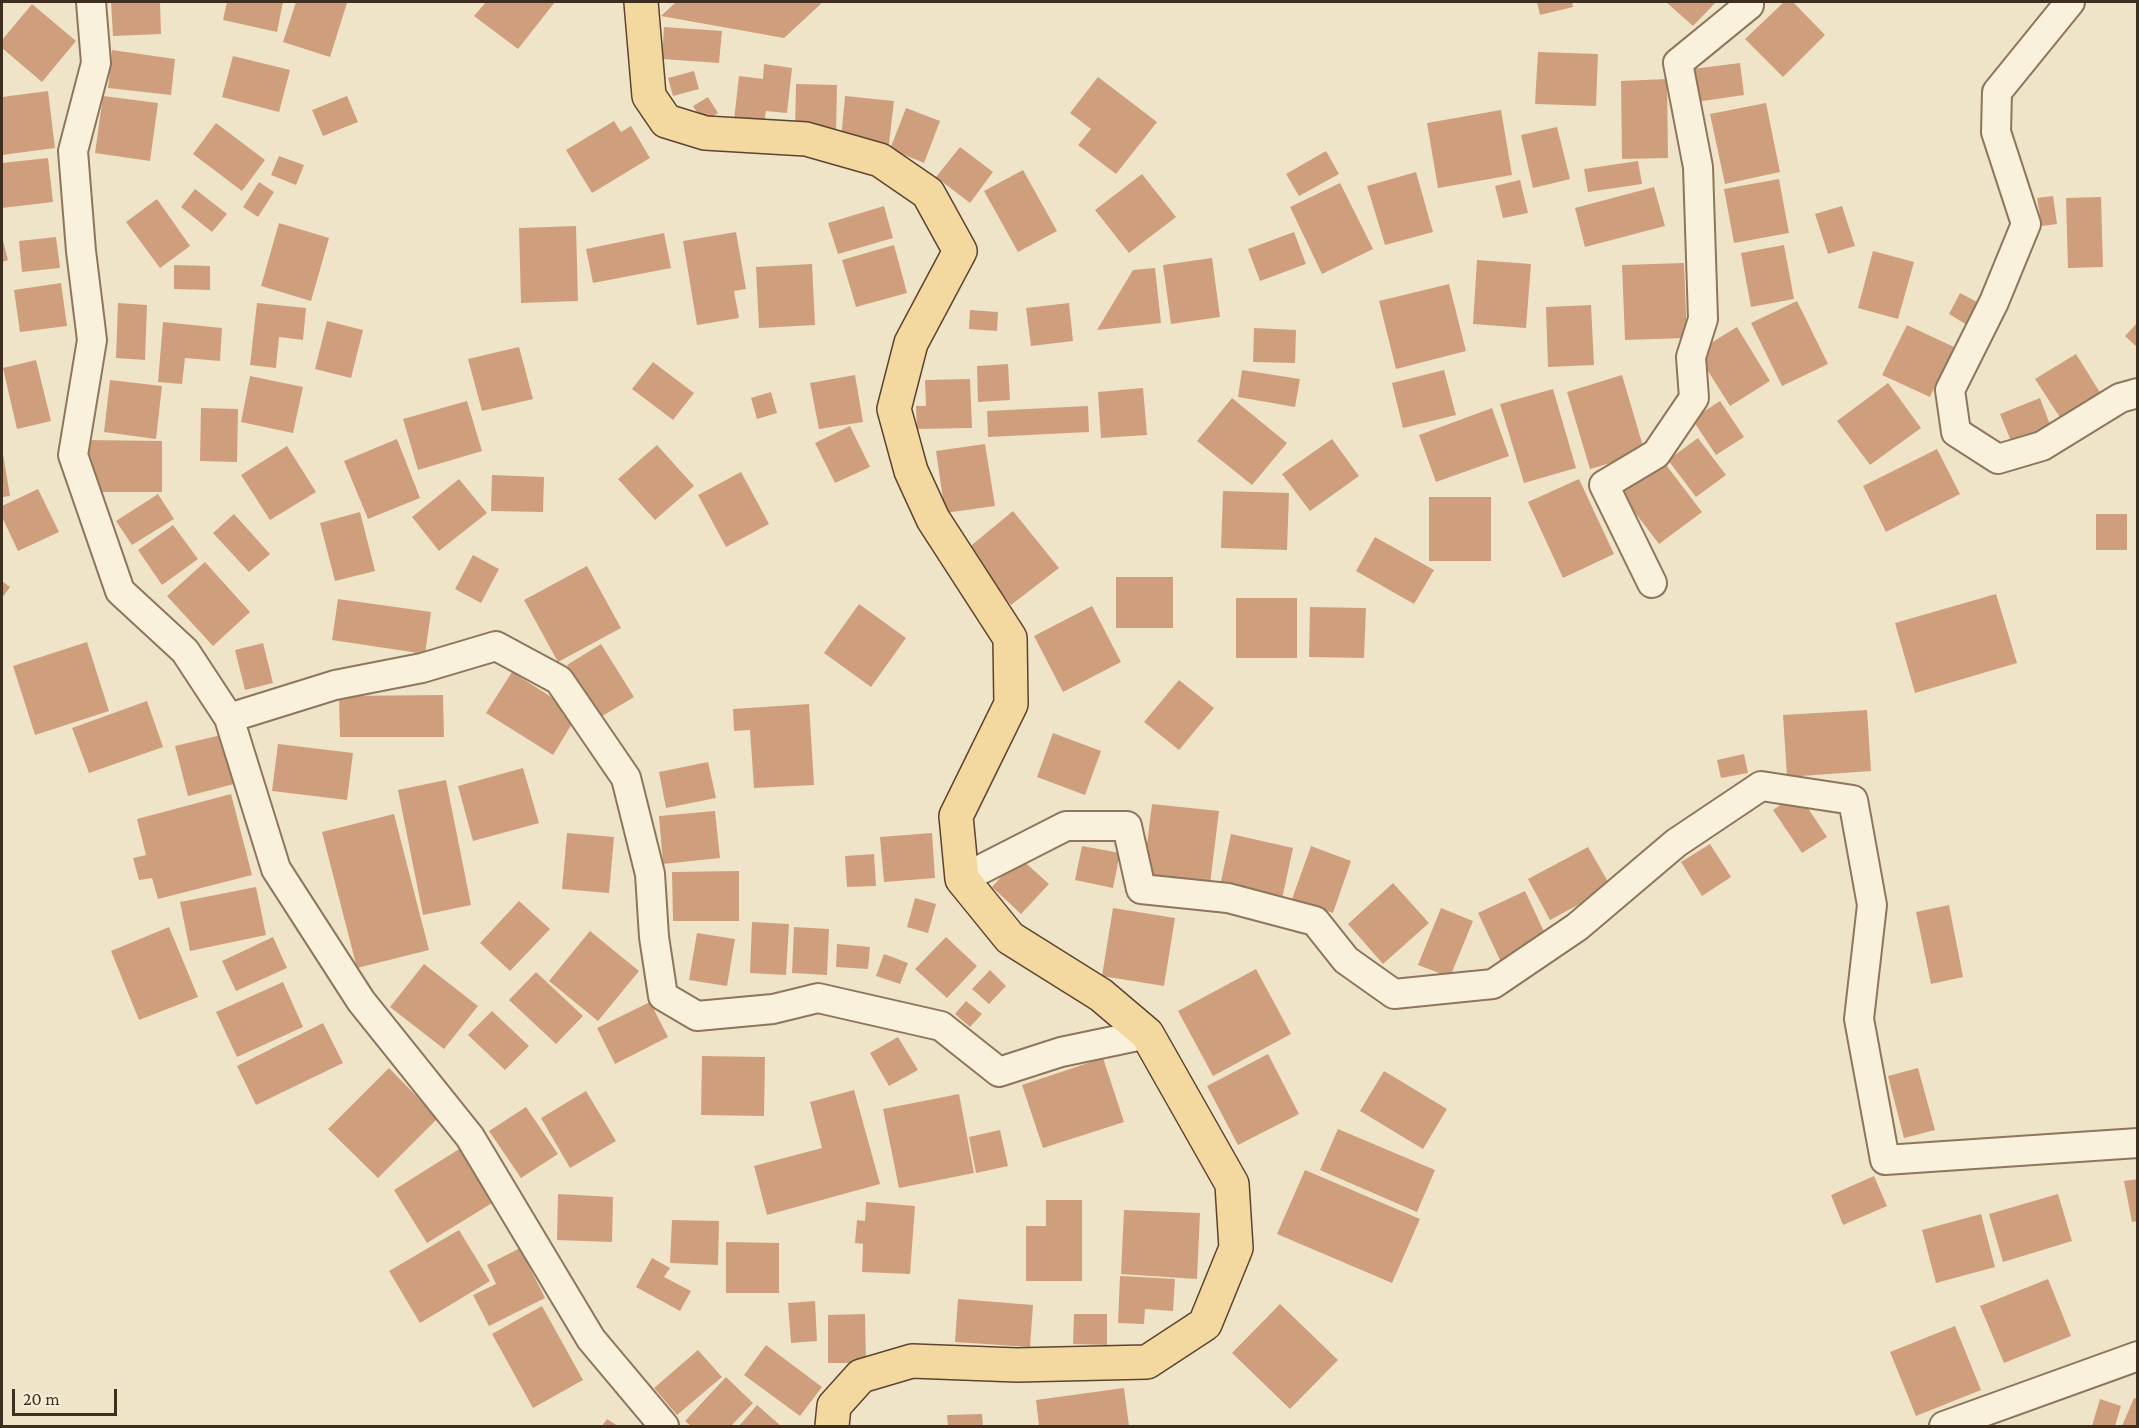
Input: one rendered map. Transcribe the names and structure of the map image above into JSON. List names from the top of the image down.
{
  "scale_bar": "20 m"
}
